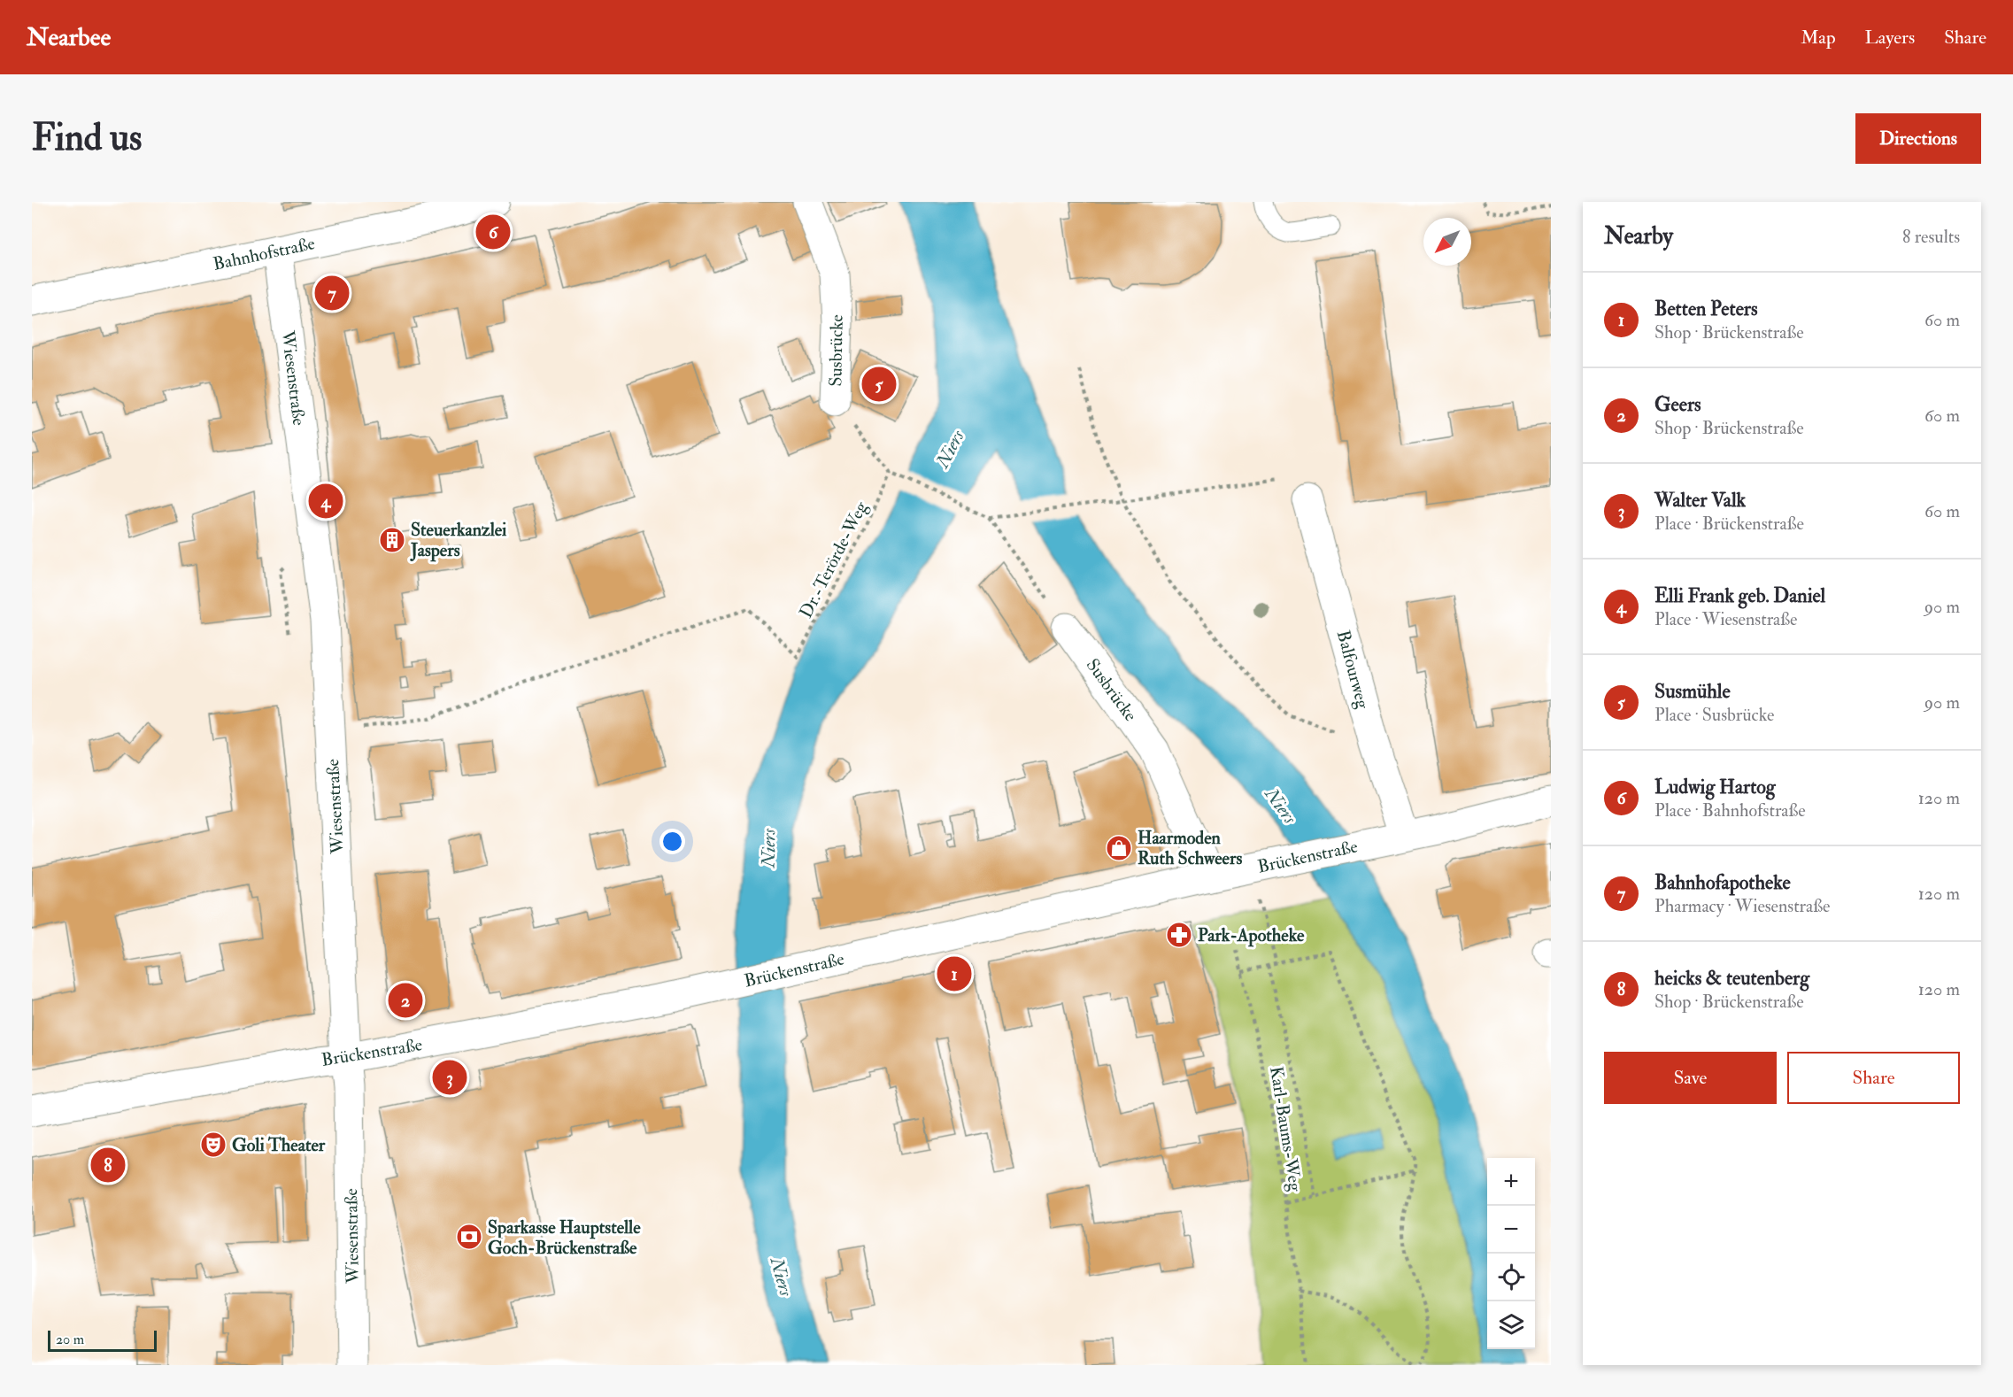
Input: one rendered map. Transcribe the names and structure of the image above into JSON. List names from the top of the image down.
{
  "streets": {
    "street": [
      "Bahnhofstraße",
      "Susbrücke",
      "Wiesenstraße",
      "Balfourweg",
      "Brückenstraße"
    ],
    "path": ["Dr.-Terörde-Weg", "Karl-Baums-Weg"]
  },
  "crossings": [
    ["Bahnhofstraße", "Wiesenstraße"],
    ["Susbrücke", "Dr.-Terörde-Weg"],
    ["Susbrücke", "Brückenstraße"],
    ["Wiesenstraße", "Dr.-Terörde-Weg"],
    ["Wiesenstraße", "Brückenstraße"],
    ["Balfourweg", "Brückenstraße"]
  ],
  "water": ["Niers"],
  "places": {
    "building": ["Steuerkanzlei Jaspers"],
    "shop": ["Haarmoden Ruth Schweers"],
    "pharmacy": ["Park-Apotheke"],
    "theatre": ["Goli Theater"],
    "bank": ["Sparkasse Hauptstelle Goch-Brückenstraße"]
  },
  "scale_bar": "20 m",
  "north": "bottom left",
  "page": {
    "header": "Nearbee",
    "nav": ["Map", "Layers", "Share"],
    "buttons": [
      "Directions",
      ["Save", "Share"]
    ],
    "title": "Find us",
    "heading": ["Nearby", "8 results"],
    "pins": [
      "6",
      "7",
      "5",
      "4",
      "1",
      "2",
      "3",
      "8"
    ],
    "list": [
      {
        "mark": "1",
        "name": "Betten Peters",
        "note": "Shop · Brückenstraße",
        "value": "60 m"
      },
      {
        "mark": "2",
        "name": "Geers",
        "note": "Shop · Brückenstraße",
        "value": "60 m"
      },
      {
        "mark": "3",
        "name": "Walter Valk",
        "note": "Place · Brückenstraße",
        "value": "60 m"
      },
      {
        "mark": "4",
        "name": "Elli Frank geb. Daniel",
        "note": "Place · Wiesenstraße",
        "value": "90 m"
      },
      {
        "mark": "5",
        "name": "Susmühle",
        "note": "Place · Susbrücke",
        "value": "90 m"
      },
      {
        "mark": "6",
        "name": "Ludwig Hartog",
        "note": "Place · Bahnhofstraße",
        "value": "120 m"
      },
      {
        "mark": "7",
        "name": "Bahnhofapotheke",
        "note": "Pharmacy · Wiesenstraße",
        "value": "120 m"
      },
      {
        "mark": "8",
        "name": "heicks & teutenberg",
        "note": "Shop · Brückenstraße",
        "value": "120 m"
      }
    ],
    "map_buttons": ["+", "−"],
    "scale": "20 m"
  }
}
